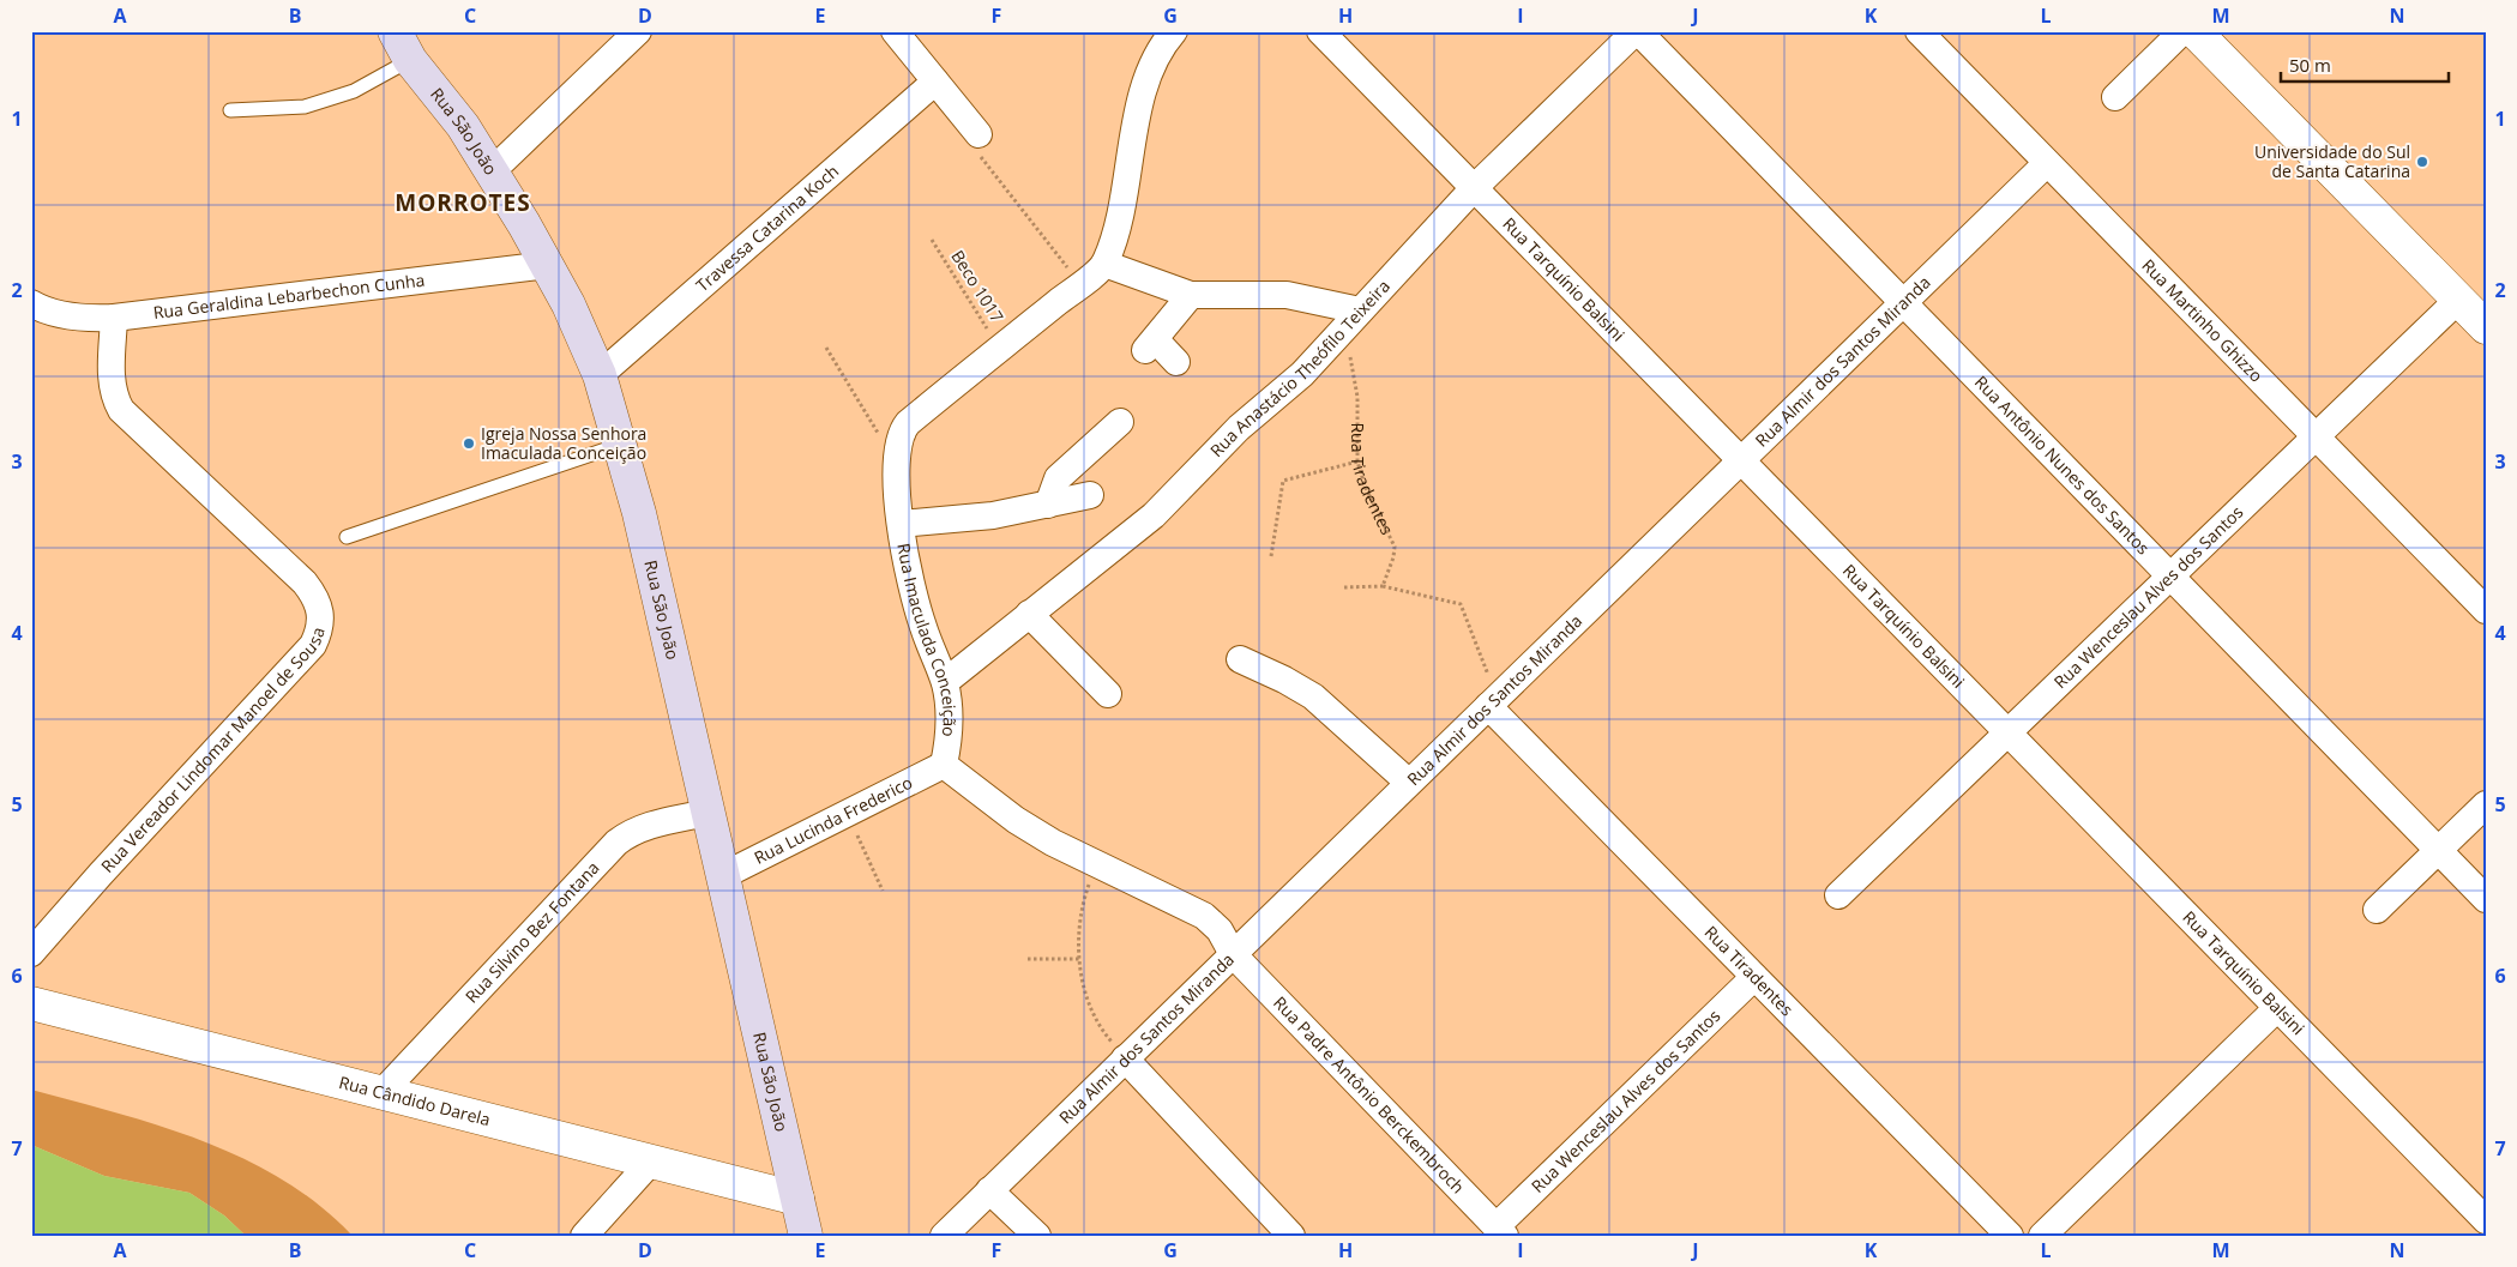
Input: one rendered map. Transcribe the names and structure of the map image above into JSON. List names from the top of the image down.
{
  "streets": {
    "main road": ["Rua São João"],
    "street": [
      "Travessa Catarina Koch",
      "Rua Tarquínio Balsini",
      "Rua Geraldina Lebarbechon Cunha",
      "Rua Martinho Ghizzo",
      "Rua Almir dos Santos Miranda",
      "Rua Anastácio Theófilo Teixeira",
      "Rua Antônio Nunes dos Santos",
      "Rua Tiradentes",
      "Rua Wenceslau Alves dos Santos",
      "Rua Imaculada Conceição",
      "Rua Vereador Lindomar Manoel de Sousa",
      "Rua Lucinda Frederico",
      "Rua Silvino Bez Fontana",
      "Rua Padre Antônio Berckembroch",
      "Rua Cândido Darela"
    ],
    "path": ["Beco 1017"]
  },
  "crossings": [
    ["Rua São João", "Travessa Catarina Koch"],
    ["Rua São João", "Rua Geraldina Lebarbechon Cunha"],
    ["Rua São João", "Rua Lucinda Frederico"],
    ["Rua São João", "Rua Silvino Bez Fontana"],
    ["Rua São João", "Rua Cândido Darela"],
    ["Rua Tarquínio Balsini", "Rua Almir dos Santos Miranda"],
    ["Rua Tarquínio Balsini", "Rua Anastácio Theófilo Teixeira"],
    ["Rua Tarquínio Balsini", "Rua Wenceslau Alves dos Santos"],
    ["Rua Geraldina Lebarbechon Cunha", "Rua Vereador Lindomar Manoel de Sousa"],
    ["Rua Martinho Ghizzo", "Rua Almir dos Santos Miranda"],
    ["Rua Martinho Ghizzo", "Rua Wenceslau Alves dos Santos"],
    ["Rua Almir dos Santos Miranda", "Rua Antônio Nunes dos Santos"],
    ["Rua Almir dos Santos Miranda", "Rua Tiradentes"],
    ["Rua Almir dos Santos Miranda", "Rua Imaculada Conceição"],
    ["Rua Almir dos Santos Miranda", "Rua Padre Antônio Berckembroch"],
    ["Rua Anastácio Theófilo Teixeira", "Rua Antônio Nunes dos Santos"],
    ["Rua Anastácio Theófilo Teixeira", "Rua Tiradentes"],
    ["Rua Anastácio Theófilo Teixeira", "Rua Imaculada Conceição"],
    ["Rua Antônio Nunes dos Santos", "Rua Wenceslau Alves dos Santos"],
    ["Rua Tiradentes", "Rua Wenceslau Alves dos Santos"],
    ["Rua Wenceslau Alves dos Santos", "Rua Padre Antônio Berckembroch"],
    ["Rua Imaculada Conceição", "Rua Lucinda Frederico"],
    ["Rua Imaculada Conceição", "Rua Padre Antônio Berckembroch"],
    ["Rua Silvino Bez Fontana", "Rua Cândido Darela"]
  ],
  "districts": ["MORROTES"],
  "places": ["Universidade do Sul de Santa Catarina", "Igreja Nossa Senhora Imaculada Conceição"],
  "scale_bar": "50 m",
  "grid": {
    "columns": [
      "A",
      "B",
      "C",
      "D",
      "E",
      "F",
      "G",
      "H",
      "I",
      "J",
      "K",
      "L",
      "M",
      "N"
    ],
    "rows": [
      "1",
      "2",
      "3",
      "4",
      "5",
      "6",
      "7"
    ]
  }
}
